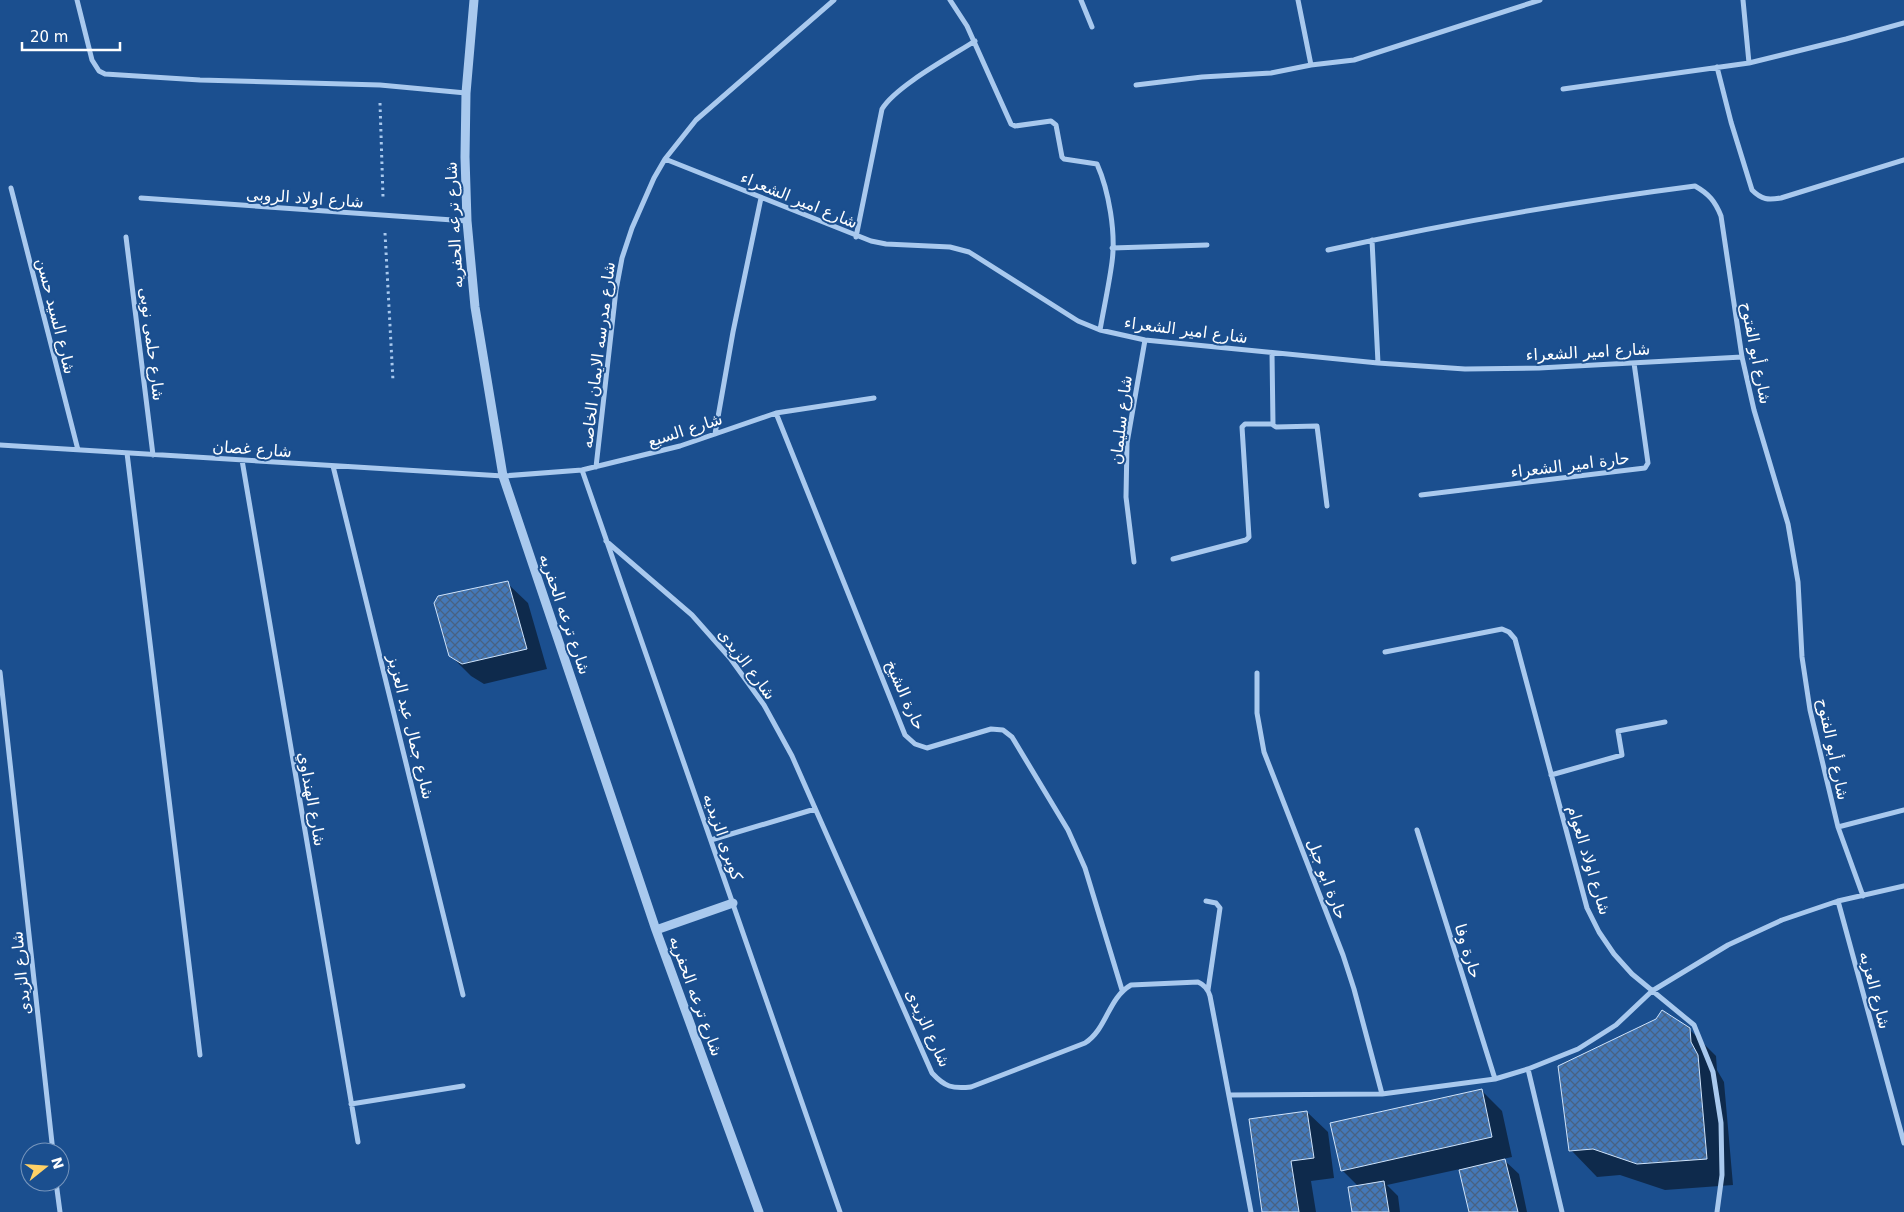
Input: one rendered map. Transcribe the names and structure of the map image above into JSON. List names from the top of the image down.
{
  "streets": {
    "street": [
      "شارع اولاد الروبى",
      "شارع امير الشعراء",
      "شارع ترعه الحفريه",
      "شارع السيد حسن",
      "شارع حلمى نوبى",
      "شارع أبو الفتوح",
      "شارع مدرسه الايمان الخاصه",
      "شارع سليمان",
      "شارع السبع",
      "شارع غصان",
      "حارة امير الشعراء",
      "شارع الزيدى",
      "حارة الشيخ",
      "شارع جمال عبد العزيز",
      "شارع الهنداوي",
      "كوبرى الزيديه",
      "شارع اولاد العوام",
      "حارة ابو جبل",
      "حارة وفا",
      "شارع العزبه"
    ]
  },
  "crossings": [
    ["شارع اولاد الروبى", "شارع ترعه الحفريه"],
    ["شارع امير الشعراء", "شارع أبو الفتوح"],
    ["شارع امير الشعراء", "شارع مدرسه الايمان الخاصه"],
    ["شارع امير الشعراء", "شارع سليمان"],
    ["شارع امير الشعراء", "حارة امير الشعراء"],
    ["شارع ترعه الحفريه", "شارع السبع"],
    ["شارع ترعه الحفريه", "شارع غصان"],
    ["شارع السيد حسن", "شارع غصان"],
    ["شارع حلمى نوبى", "شارع غصان"],
    ["شارع مدرسه الايمان الخاصه", "شارع السبع"],
    ["شارع السبع", "شارع غصان"],
    ["شارع السبع", "حارة الشيخ"],
    ["شارع السبع", "كوبرى الزيديه"],
    ["شارع غصان", "شارع جمال عبد العزيز"],
    ["شارع غصان", "شارع الهنداوي"],
    ["شارع الزيدى", "حارة الشيخ"],
    ["شارع الزيدى", "كوبرى الزيديه"]
  ],
  "scale_bar": "20 m",
  "north": "right"
}
